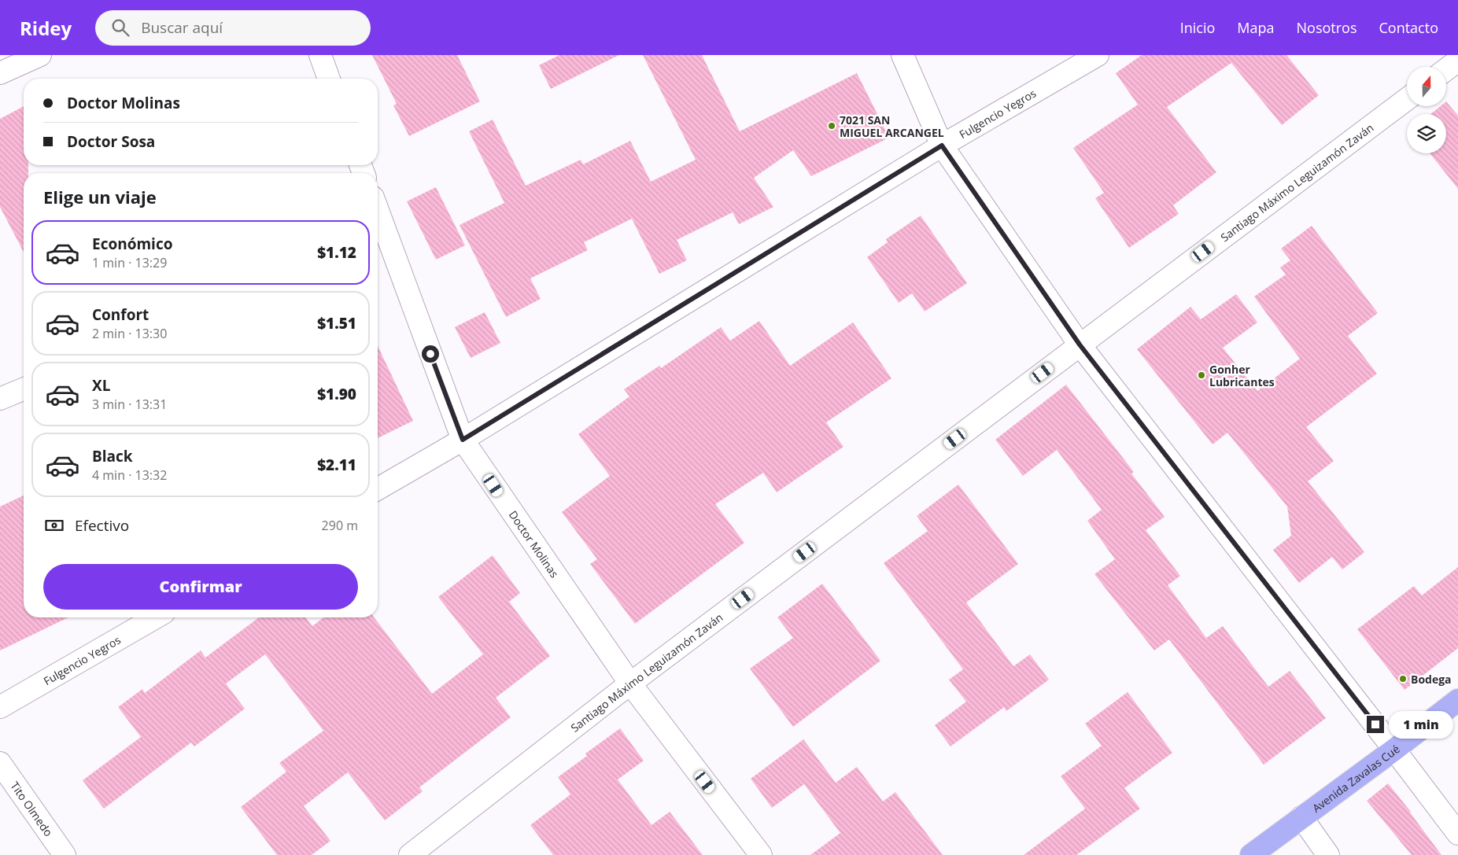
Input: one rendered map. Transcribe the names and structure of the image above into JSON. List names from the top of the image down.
{
  "streets": {
    "main road": ["Avenida Zavalas Cué"],
    "street": [
      "Fulgencio Yegros",
      "Santiago Máximo Leguizamón Zaván",
      "Doctor Molinas",
      "Tito Olmedo"
    ]
  },
  "crossings": [
    ["Fulgencio Yegros", "Doctor Molinas"],
    ["Santiago Máximo Leguizamón Zaván", "Doctor Molinas"]
  ],
  "places": ["7021 SAN MIGUEL ARCANGEL", "Gonher Lubricantes", "Bodega"],
  "north": "top",
  "page": {
    "header": "Ridey",
    "search": "Buscar aquí",
    "nav": [
      "Inicio",
      "Mapa",
      "Nosotros",
      "Contacto"
    ],
    "banner": ["Doctor Molinas", "Doctor Sosa"],
    "heading": "Elige un viaje",
    "list": [
      {
        "name": "Económico",
        "note": "1 min · 13:29",
        "value": "$1.12"
      },
      {
        "name": "Confort",
        "note": "2 min · 13:30",
        "value": "$1.51"
      },
      {
        "name": "XL",
        "note": "3 min · 13:31",
        "value": "$1.90"
      },
      {
        "name": "Black",
        "note": "4 min · 13:32",
        "value": "$2.11"
      }
    ],
    "pay": ["Efectivo", "290 m"],
    "buttons": "Confirmar",
    "bubble": "1 min"
  }
}
